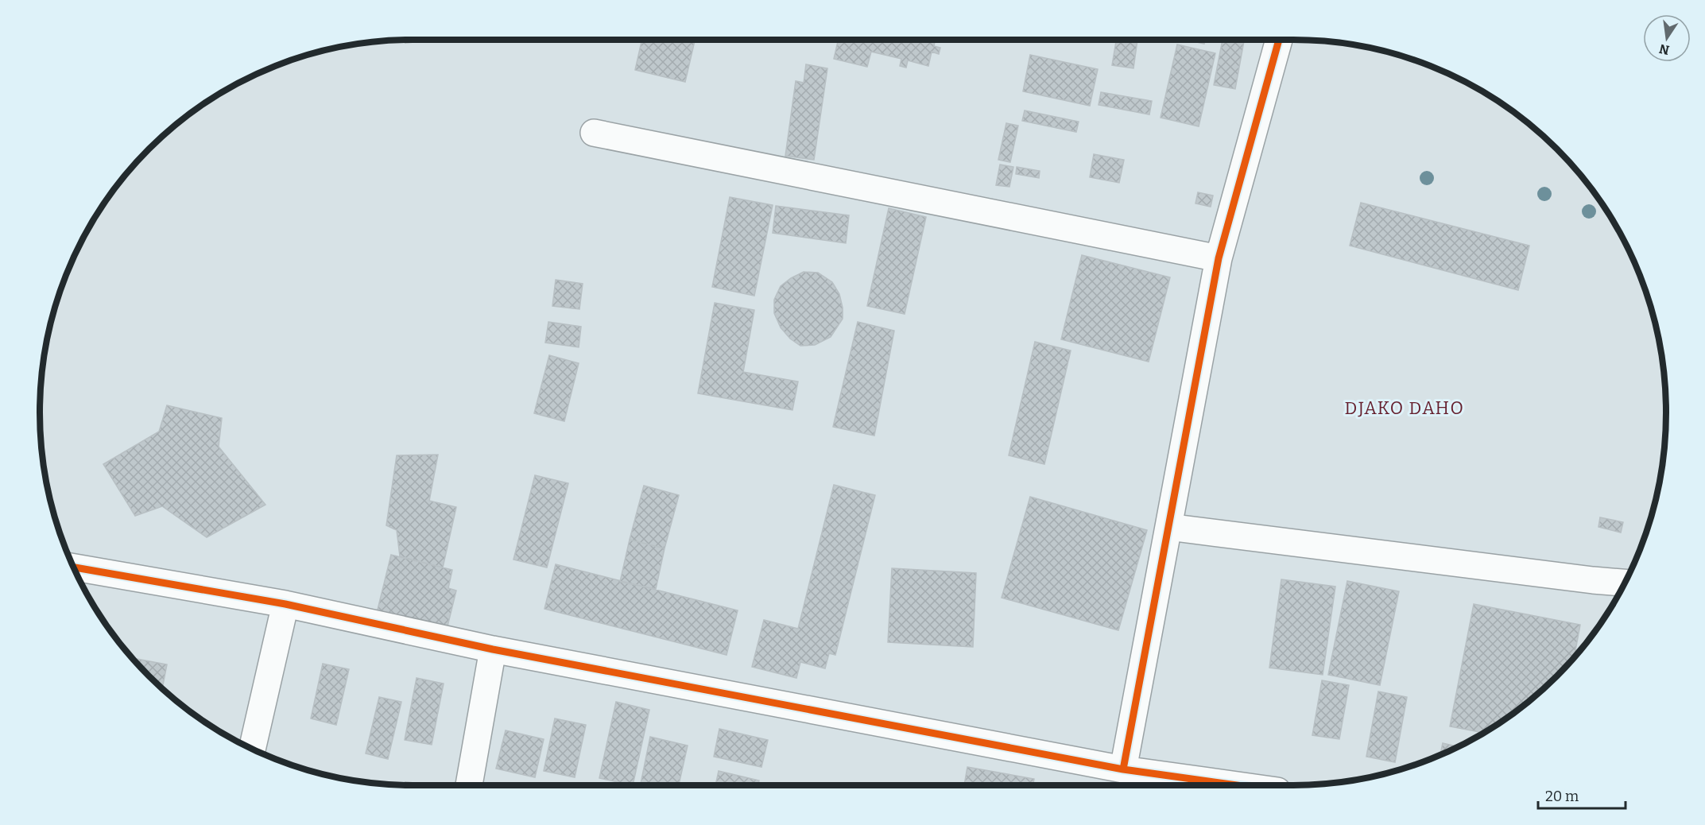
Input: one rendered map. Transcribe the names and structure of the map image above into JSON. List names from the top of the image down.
{
  "districts": ["DJAKO DAHO"],
  "scale_bar": "20 m",
  "north": "bottom"
}
